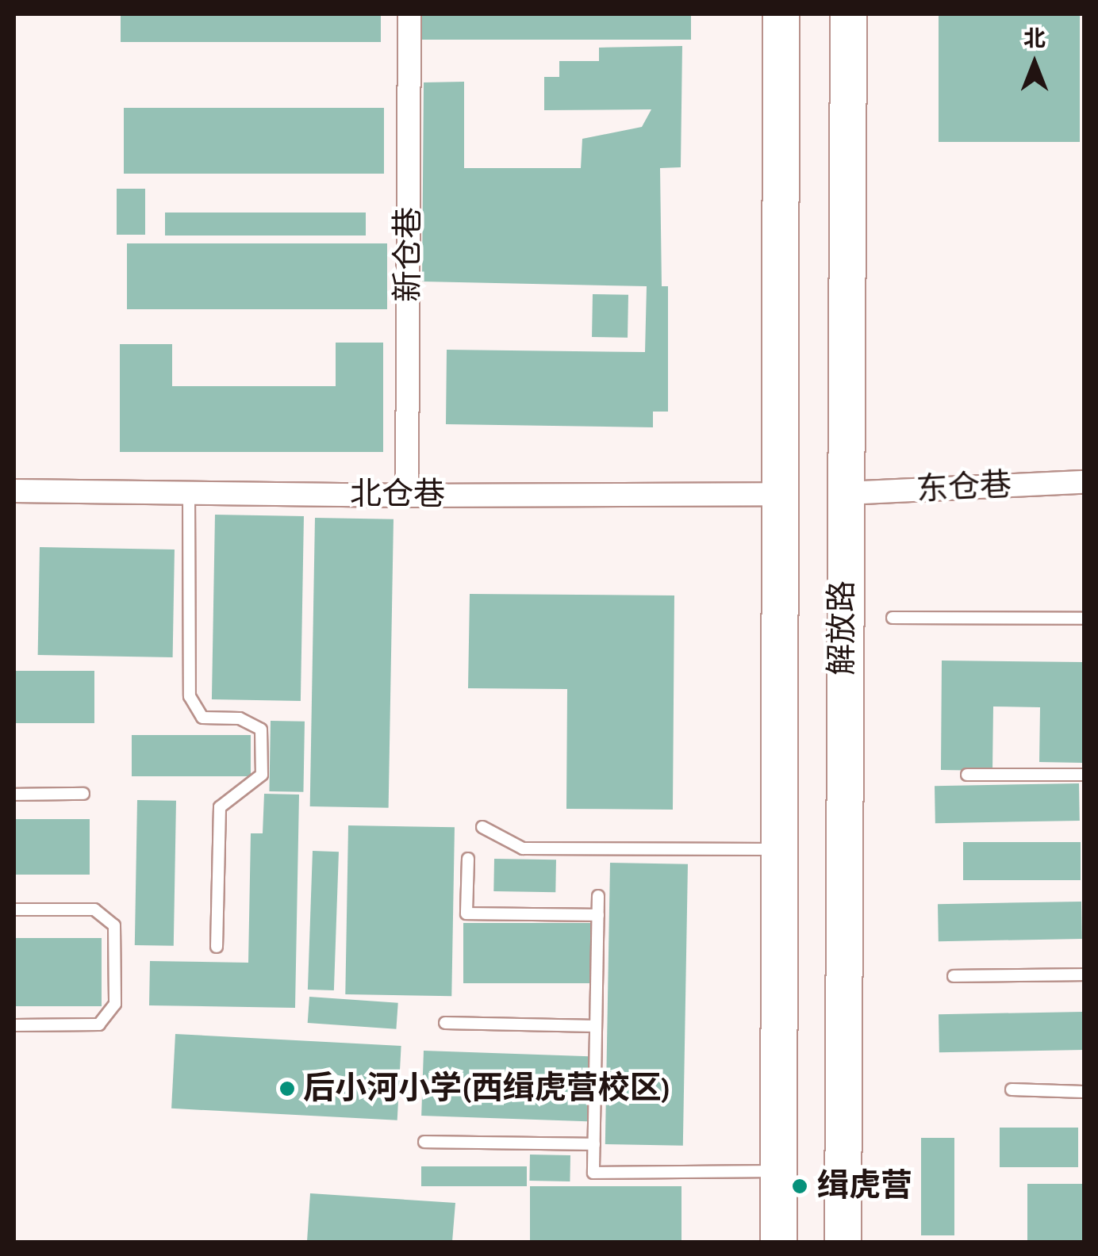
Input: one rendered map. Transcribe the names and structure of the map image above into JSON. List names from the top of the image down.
{
  "streets": {
    "main road": ["解放路"],
    "street": ["新仓巷", "东仓巷", "北仓巷"]
  },
  "crossings": [
    ["新仓巷", "北仓巷"],
    ["东仓巷", "解放路"],
    ["北仓巷", "解放路"]
  ],
  "places": ["后小河小学(西缉虎营校区)", "缉虎营"],
  "north": "top"
}
